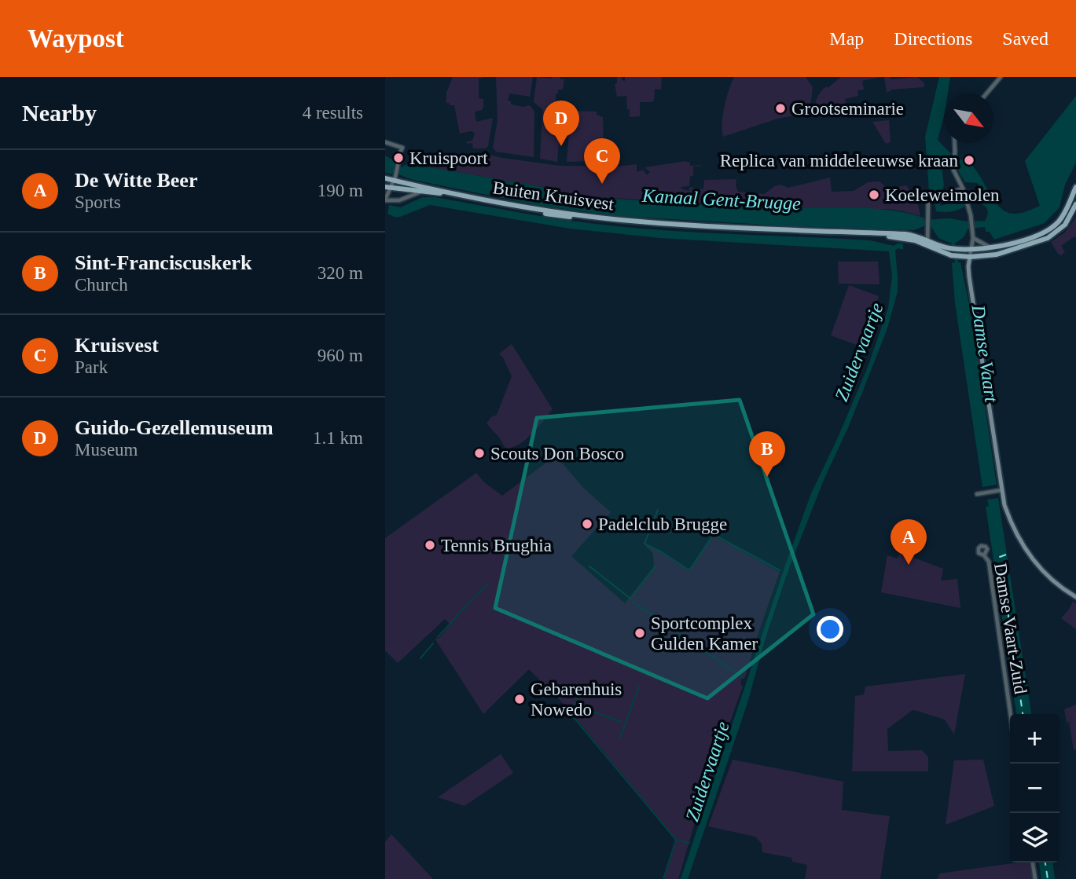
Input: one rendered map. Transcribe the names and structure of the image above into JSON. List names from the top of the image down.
{
  "streets": {
    "main road": ["Buiten Kruisvest"],
    "street": ["Damse Vaart-Zuid"]
  },
  "water": ["Kanaal Gent-Brugge", "Zuidervaartje", "Damse Vaart"],
  "places": [
    "Grootseminarie",
    "Kruispoort",
    "Replica van middeleeuwse kraan",
    "Koeleweimolen",
    "Scouts Don Bosco",
    "Padelclub Brugge",
    "Tennis Brughia",
    "Sportcomplex Gulden Kamer",
    "Gebarenhuis Nowedo"
  ],
  "north": "bottom right",
  "page": {
    "header": "Waypost",
    "nav": ["Map", "Directions", "Saved"],
    "heading": ["Nearby", "4 results"],
    "pins": [
      "D",
      "C",
      "B",
      "A"
    ],
    "list": [
      {
        "mark": "A",
        "name": "De Witte Beer",
        "note": "Sports",
        "value": "190 m"
      },
      {
        "mark": "B",
        "name": "Sint-Franciscuskerk",
        "note": "Church",
        "value": "320 m"
      },
      {
        "mark": "C",
        "name": "Kruisvest",
        "note": "Park",
        "value": "960 m"
      },
      {
        "mark": "D",
        "name": "Guido-Gezellemuseum",
        "note": "Museum",
        "value": "1.1 km"
      }
    ],
    "map_buttons": ["+", "−"]
  }
}
